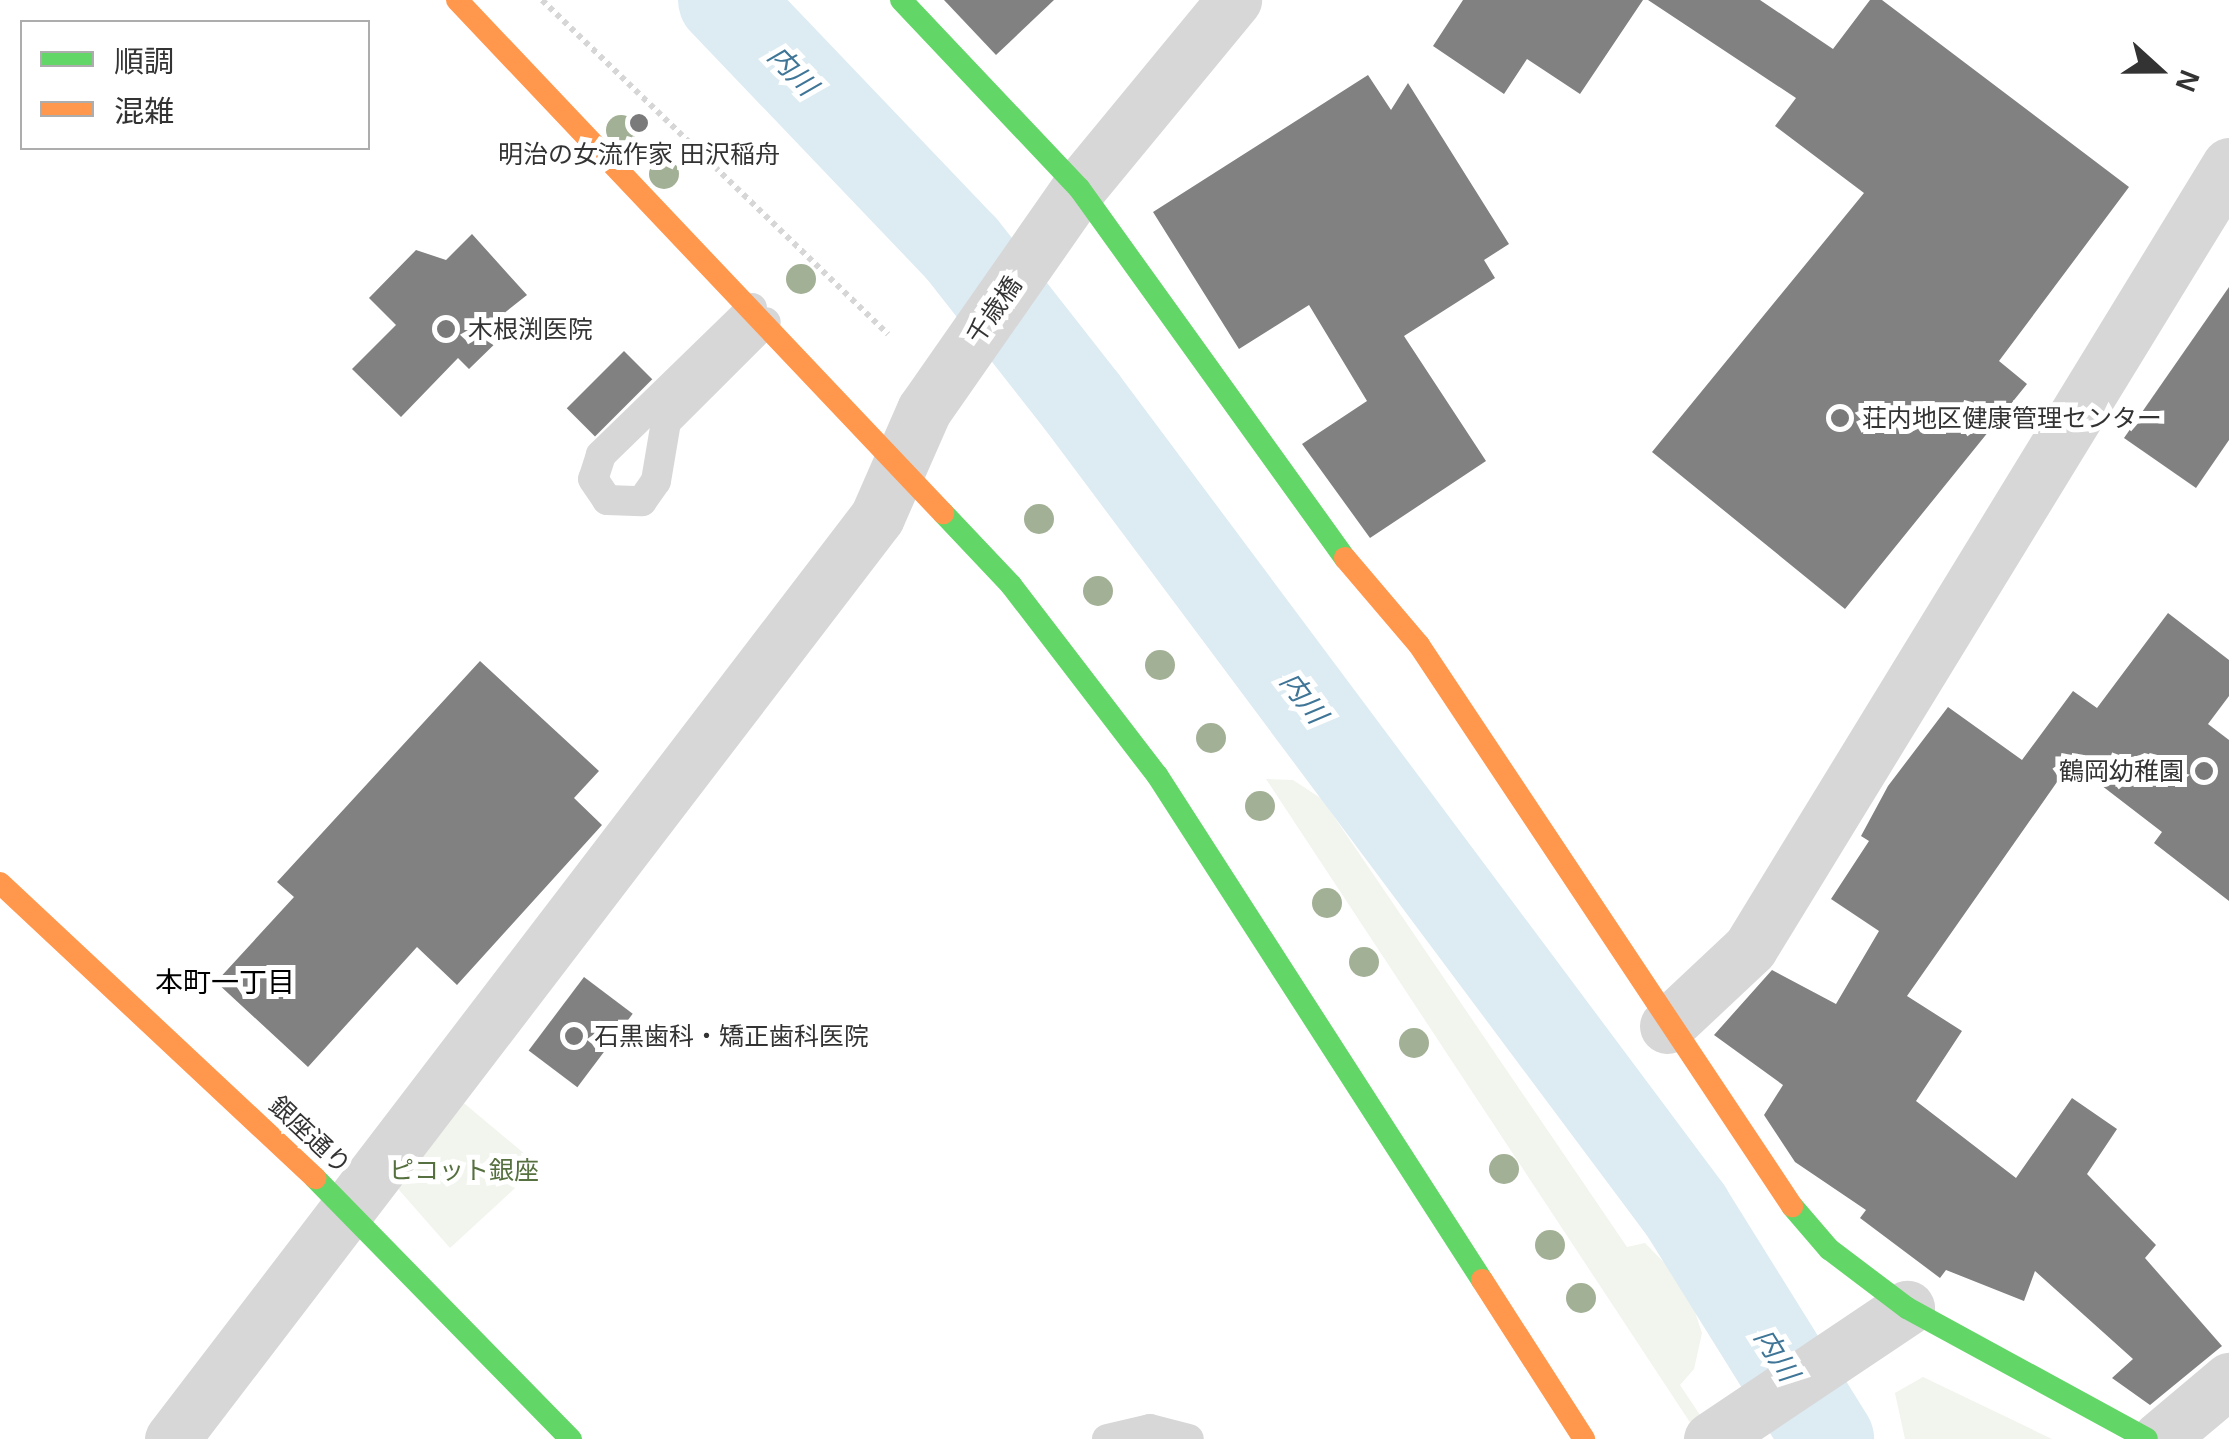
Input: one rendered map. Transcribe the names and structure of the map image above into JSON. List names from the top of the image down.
{
  "streets": {
    "street": ["千歳橋", "銀座通り"]
  },
  "crossings": [
    ["千歳橋", "銀座通り"]
  ],
  "districts": ["本町一丁目"],
  "water": ["内川"],
  "parks": ["ピコット銀座"],
  "places": [
    "明治の女流作家 田沢稲舟",
    "木根渕医院",
    "荘内地区健康管理センター",
    "鶴岡幼稚園",
    "石黒歯科・矯正歯科医院"
  ],
  "legend": ["順調", "混雑"],
  "north": "right"
}
